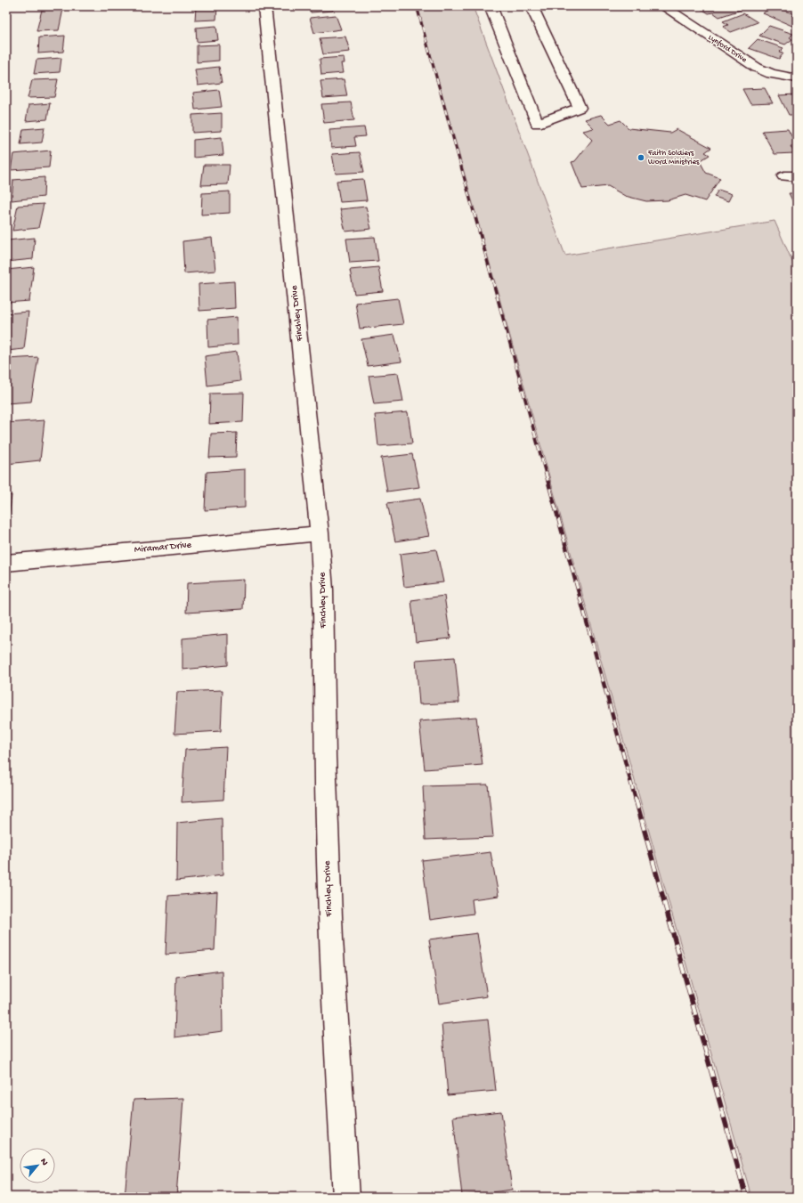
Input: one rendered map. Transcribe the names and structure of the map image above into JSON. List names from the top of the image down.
{
  "streets": {
    "street": ["Lynford Drive", "Finchley Drive", "Miramar Drive"]
  },
  "crossings": [
    ["Finchley Drive", "Miramar Drive"]
  ],
  "places": ["Faith Soldiers Word Ministries"],
  "north": "top right"
}
